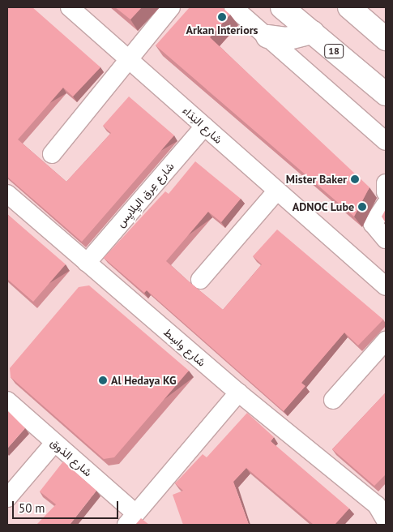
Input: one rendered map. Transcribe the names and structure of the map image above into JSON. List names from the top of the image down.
{
  "streets": {
    "main road": ["18"],
    "street": [
      "شارع النِدَاء",
      "شارع عِرق اليِلايِس",
      "شارع واسِط",
      "شارع الذوق"
    ]
  },
  "crossings": [
    ["شارع النِدَاء", "شارع عِرق اليِلايِس"],
    ["شارع عِرق اليِلايِس", "شارع واسِط"],
    ["شارع واسِط", "شارع الذوق"]
  ],
  "places": [
    "Arkan Interiors",
    "Mister Baker",
    "ADNOC Lube",
    "Al Hedaya KG"
  ],
  "scale_bar": "50 m"
}
